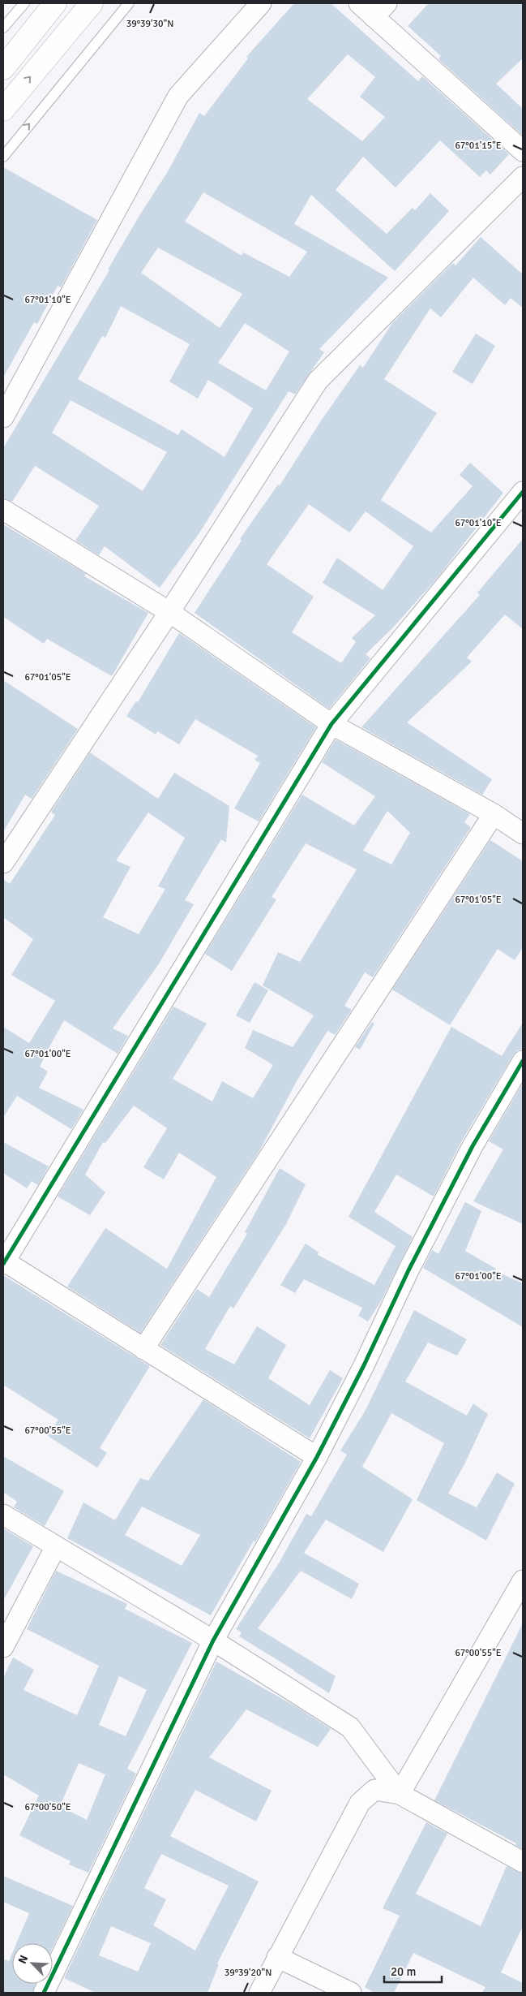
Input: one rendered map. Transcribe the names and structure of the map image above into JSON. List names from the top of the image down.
{
  "scale_bar": "20 m",
  "north": "top left",
  "coordinates": [
    "39°39'30\"N",
    "67°01'15\"E",
    "67°01'10\"E",
    "67°01'05\"E",
    "67°01'00\"E",
    "67°00'55\"E",
    "67°00'50\"E",
    "39°39'20\"N"
  ]
}
